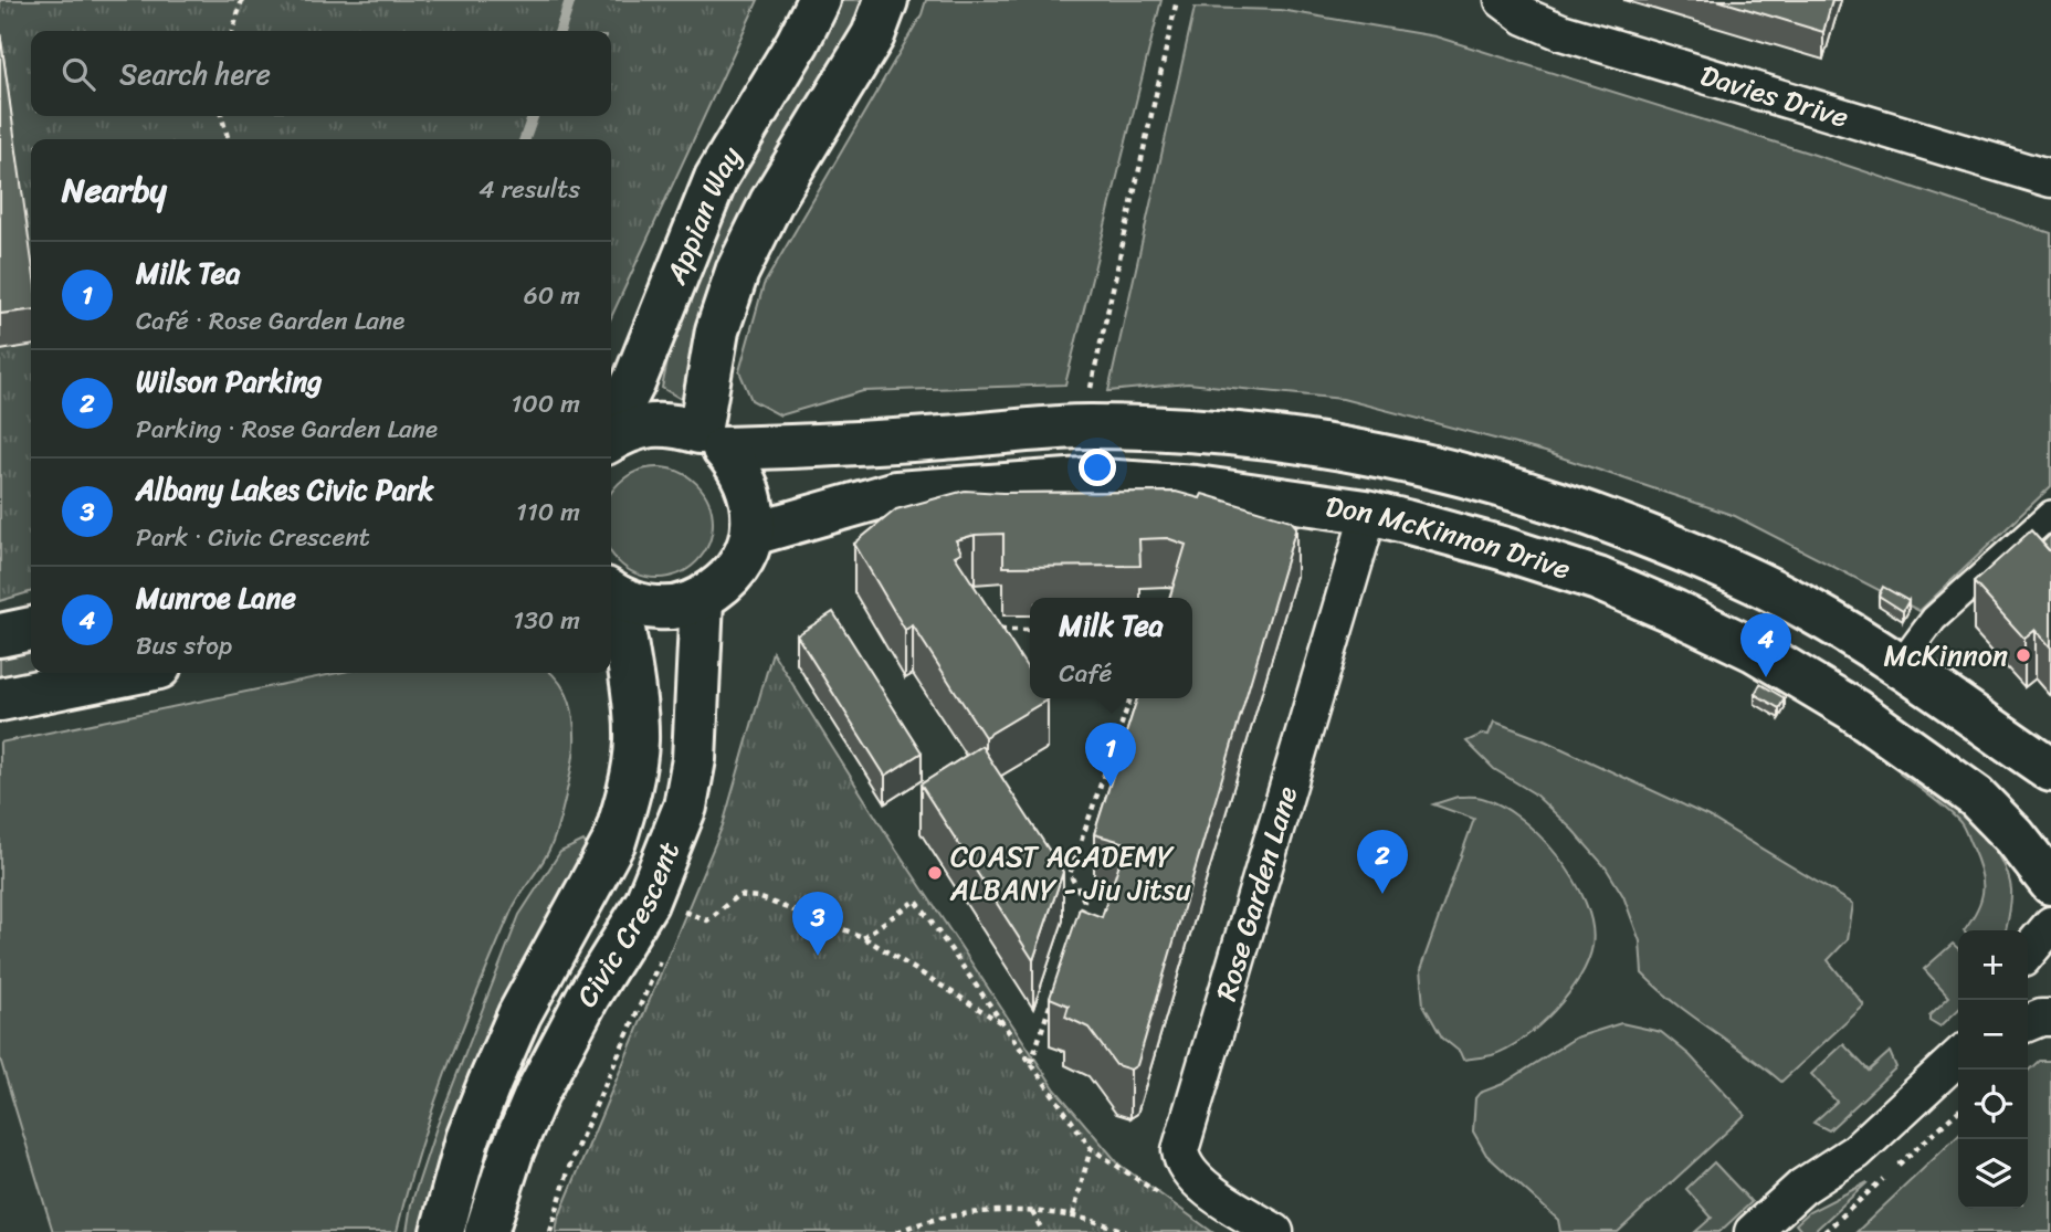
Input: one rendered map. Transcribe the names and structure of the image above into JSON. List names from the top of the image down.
{
  "streets": {
    "main road": ["Appian Way", "Don McKinnon Drive", "Civic Crescent"],
    "street": ["Davies Drive", "Rose Garden Lane"]
  },
  "crossings": [
    ["Appian Way", "Don McKinnon Drive"],
    ["Don McKinnon Drive", "Rose Garden Lane"]
  ],
  "places": ["McKinnon", "COAST ACADEMY ALBANY - Jiu Jitsu"],
  "page": {
    "search": "Search here",
    "heading": ["Nearby", "4 results"],
    "list": [
      {
        "mark": "1",
        "name": "Milk Tea",
        "note": "Café · Rose Garden Lane",
        "value": "60 m"
      },
      {
        "mark": "2",
        "name": "Wilson Parking",
        "note": "Parking · Rose Garden Lane",
        "value": "100 m"
      },
      {
        "mark": "3",
        "name": "Albany Lakes Civic Park",
        "note": "Park · Civic Crescent",
        "value": "110 m"
      },
      {
        "mark": "4",
        "name": "Munroe Lane",
        "note": "Bus stop",
        "value": "130 m"
      }
    ],
    "popup": ["Milk Tea", "Café"],
    "pins": [
      "4",
      "1",
      "2",
      "3"
    ],
    "map_buttons": ["+", "−"]
  }
}
